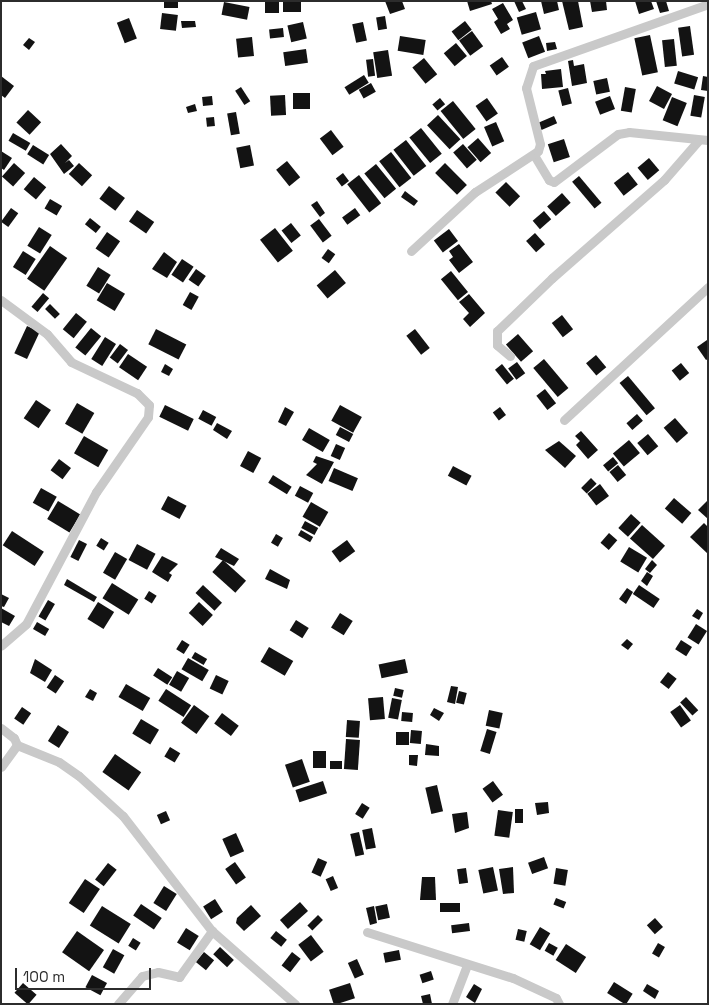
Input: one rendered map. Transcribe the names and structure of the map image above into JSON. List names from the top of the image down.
{
  "scale_bar": "100 m"
}
